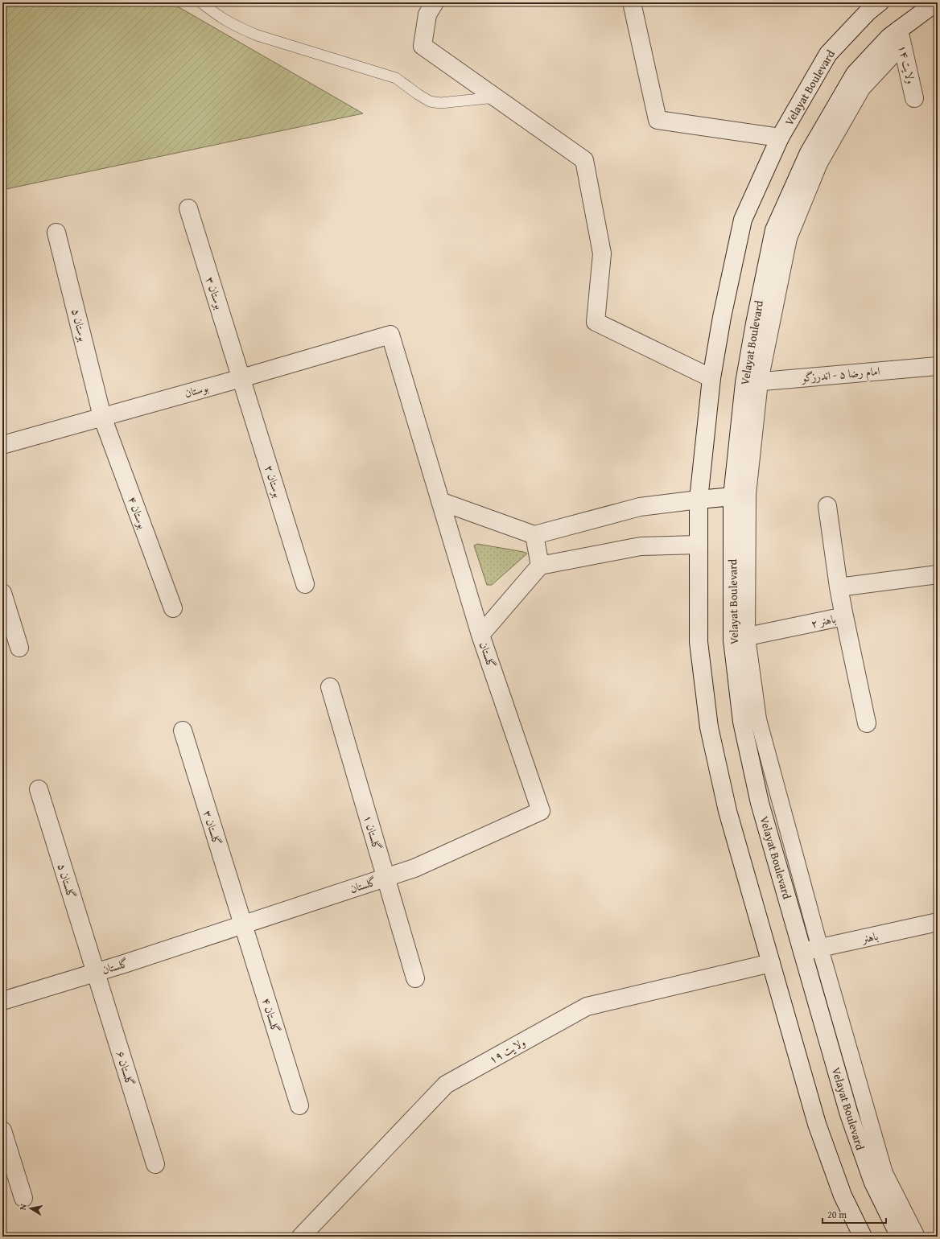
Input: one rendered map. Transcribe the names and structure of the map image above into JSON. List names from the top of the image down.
{
  "streets": {
    "street": [
      "ولایت ۱۴",
      "Velayat Boulevard",
      "بوستان ۳",
      "بوستان ۵",
      "امام رضا ۵ - اندرزگو",
      "بوستان",
      "بوستان ۲",
      "بوستان ۴",
      "باهنر ۲",
      "گلستان",
      "گلستان ۳",
      "گلستان ۱",
      "گلستان ۵",
      "باهنر",
      "گلستان ۴",
      "ولایت ۱۹",
      "گلستان ۶"
    ]
  },
  "crossings": [
    ["ولایت ۱۴", "Velayat Boulevard"],
    ["Velayat Boulevard", "امام رضا ۵ - اندرزگو"],
    ["Velayat Boulevard", "باهنر ۲"],
    ["Velayat Boulevard", "باهنر"],
    ["Velayat Boulevard", "ولایت ۱۹"],
    ["بوستان ۳", "بوستان"],
    ["بوستان ۳", "بوستان ۲"],
    ["بوستان ۵", "بوستان"],
    ["بوستان ۵", "بوستان ۴"],
    ["بوستان", "بوستان ۲"],
    ["بوستان", "بوستان ۴"],
    ["گلستان", "گلستان ۳"],
    ["گلستان", "گلستان ۱"],
    ["گلستان", "گلستان ۵"],
    ["گلستان", "گلستان ۴"],
    ["گلستان", "گلستان ۶"],
    ["گلستان ۳", "گلستان ۴"],
    ["گلستان ۵", "گلستان ۶"]
  ],
  "scale_bar": "20 m",
  "north": "left"
}
